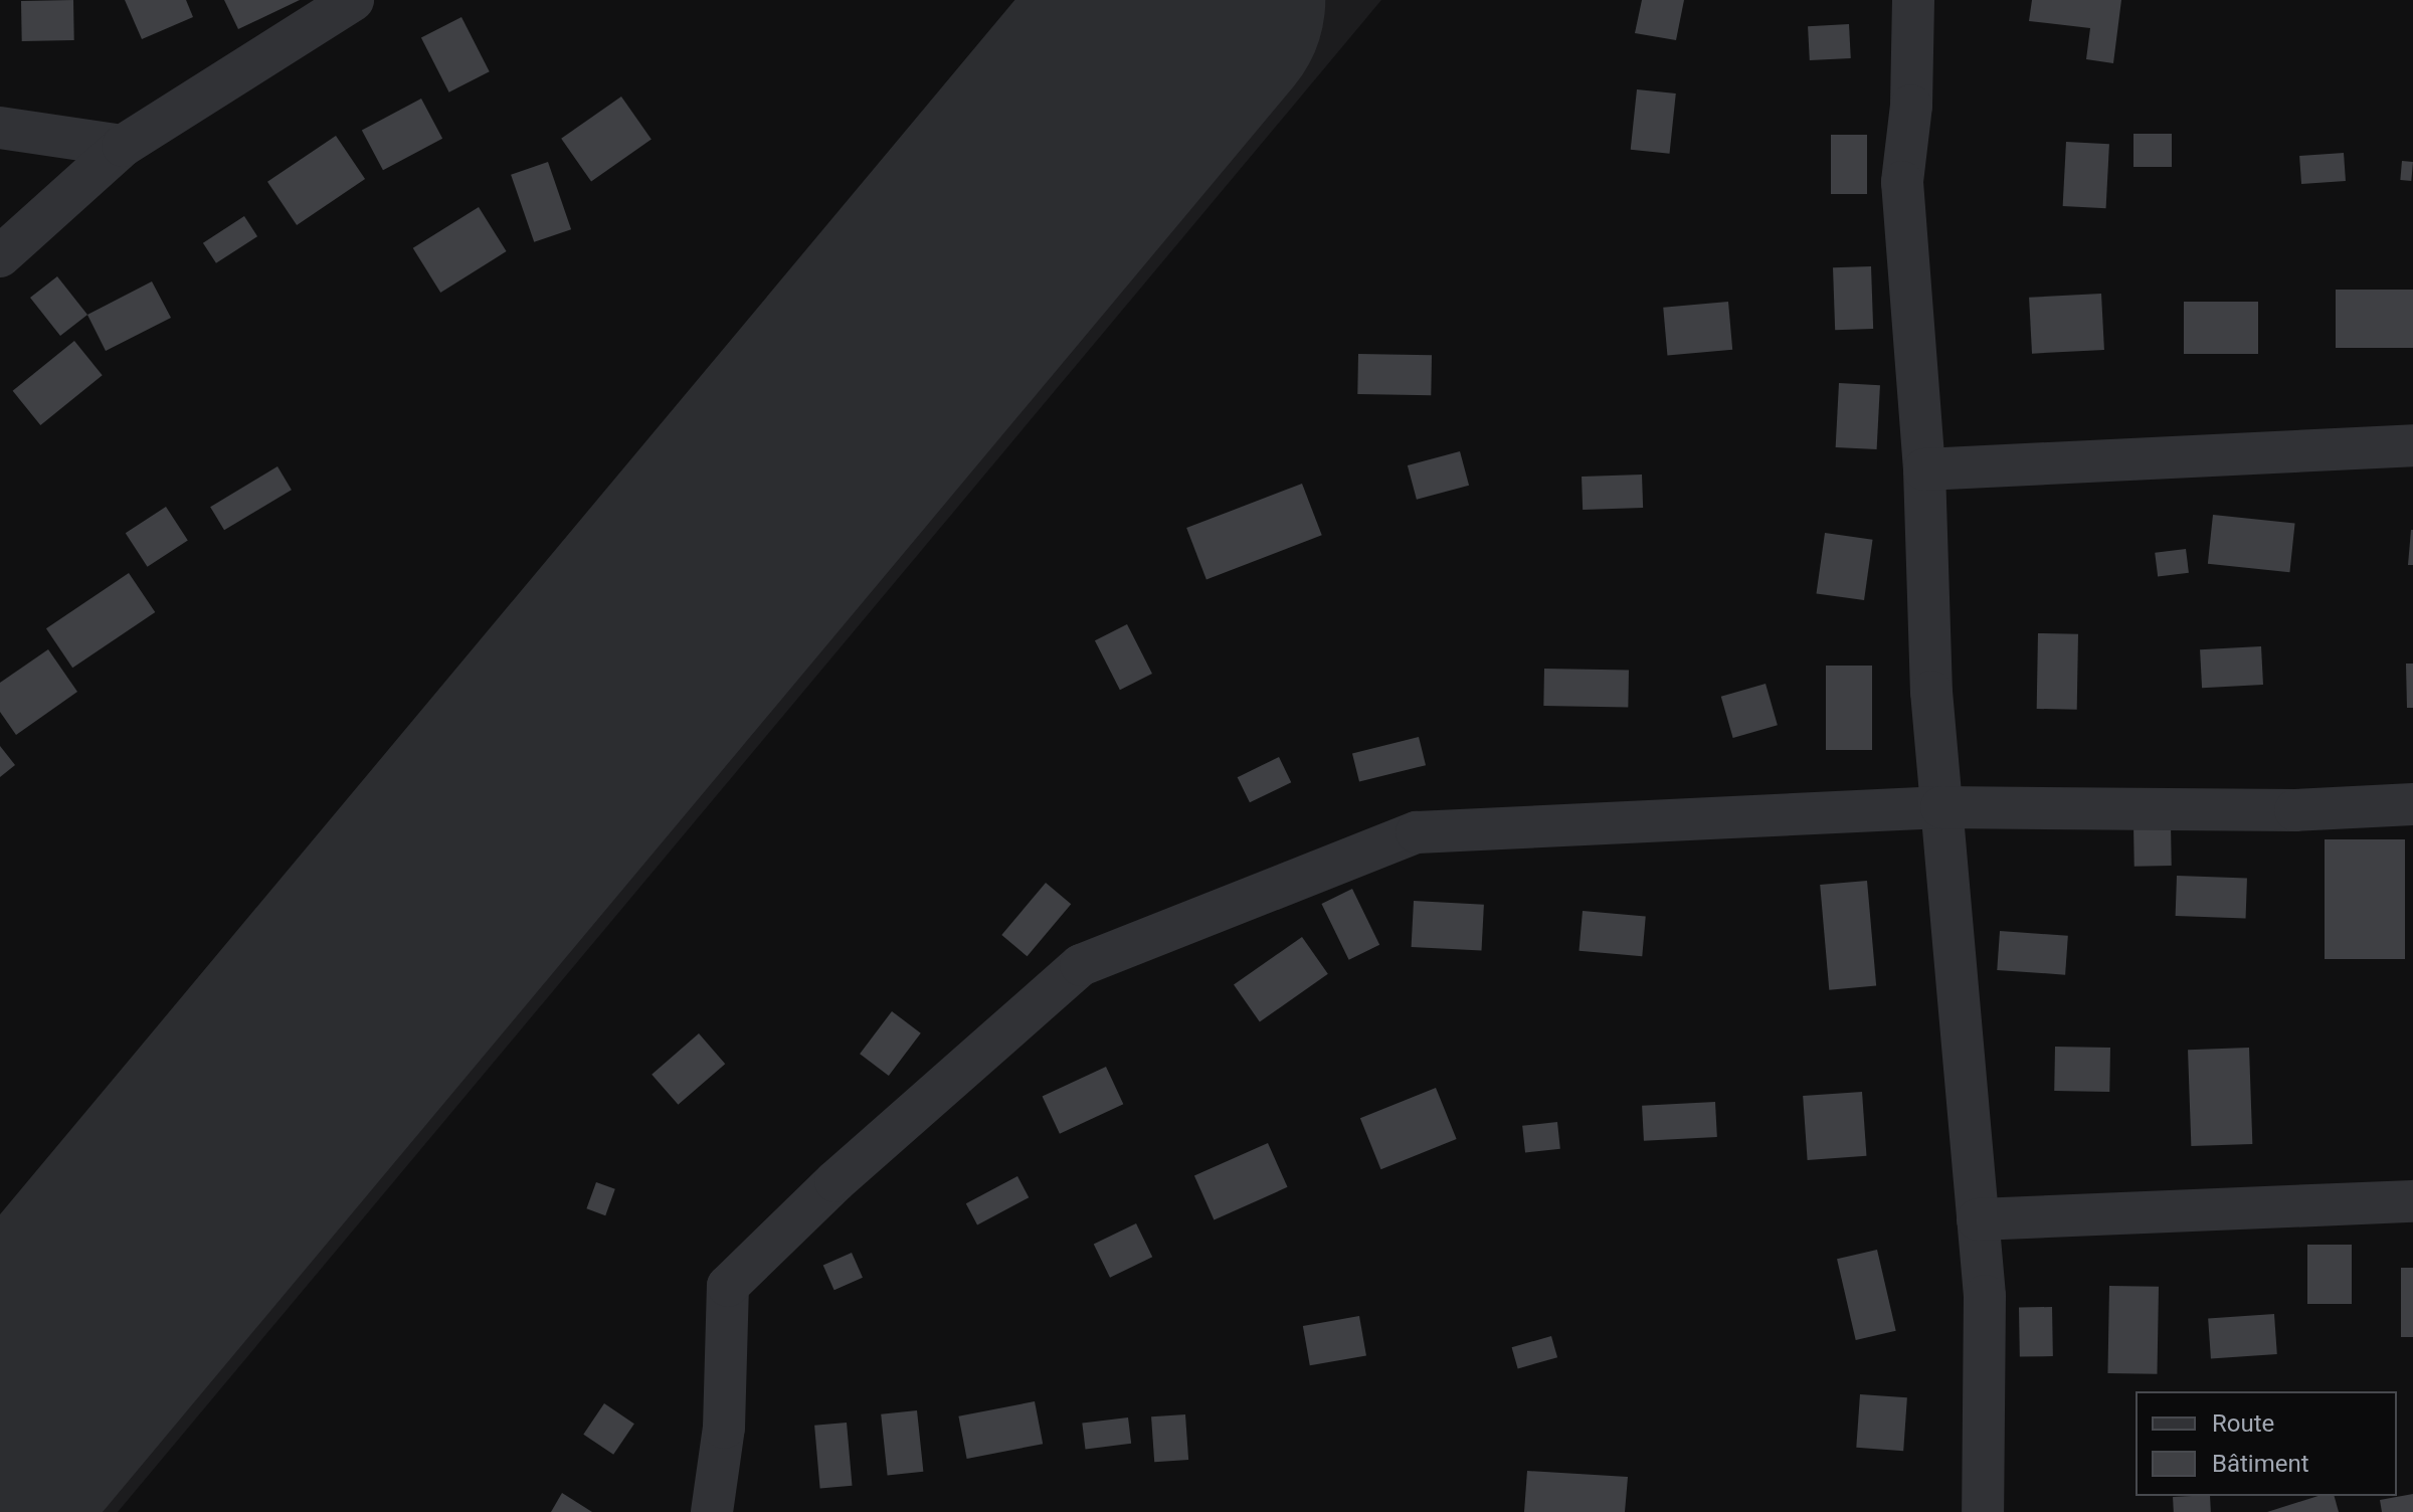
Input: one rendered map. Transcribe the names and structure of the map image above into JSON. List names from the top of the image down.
{
  "legend": ["Route", "Bâtiment"]
}
